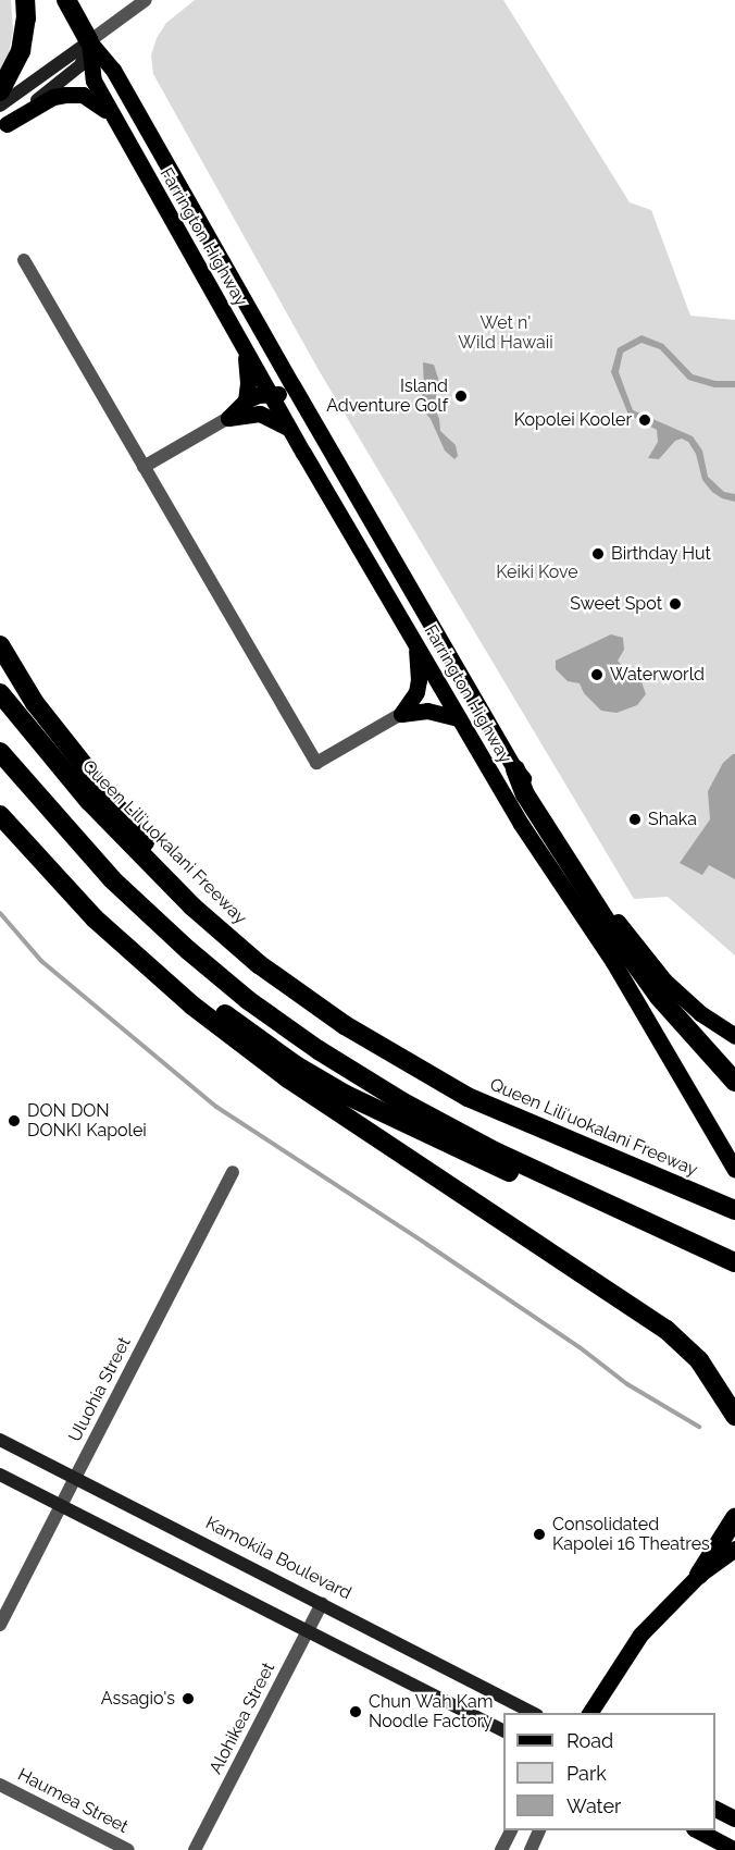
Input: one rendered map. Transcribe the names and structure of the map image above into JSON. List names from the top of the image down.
{
  "streets": {
    "highway": ["Queen Liliʻuokalani Freeway"],
    "main road": ["Farrington Highway", "Kamokila Boulevard"],
    "street": ["Uluohia Street", "Alohikea Street", "Haumea Street"]
  },
  "crossings": [
    ["Uluohia Street", "Kamokila Boulevard"],
    ["Kamokila Boulevard", "Alohikea Street"]
  ],
  "parks": ["Wet n' Wild Hawaii", "Keiki Kove"],
  "places": [
    "Island Adventure Golf",
    "Kopolei Kooler",
    "Birthday Hut",
    "Sweet Spot",
    "Waterworld",
    "Shaka",
    "DON DON DONKI Kapolei",
    "Consolidated Kapolei 16 Theatres",
    "Assagio's",
    "Chun Wah Kam Noodle Factory"
  ],
  "legend": ["Road", "Park", "Water"]
}
